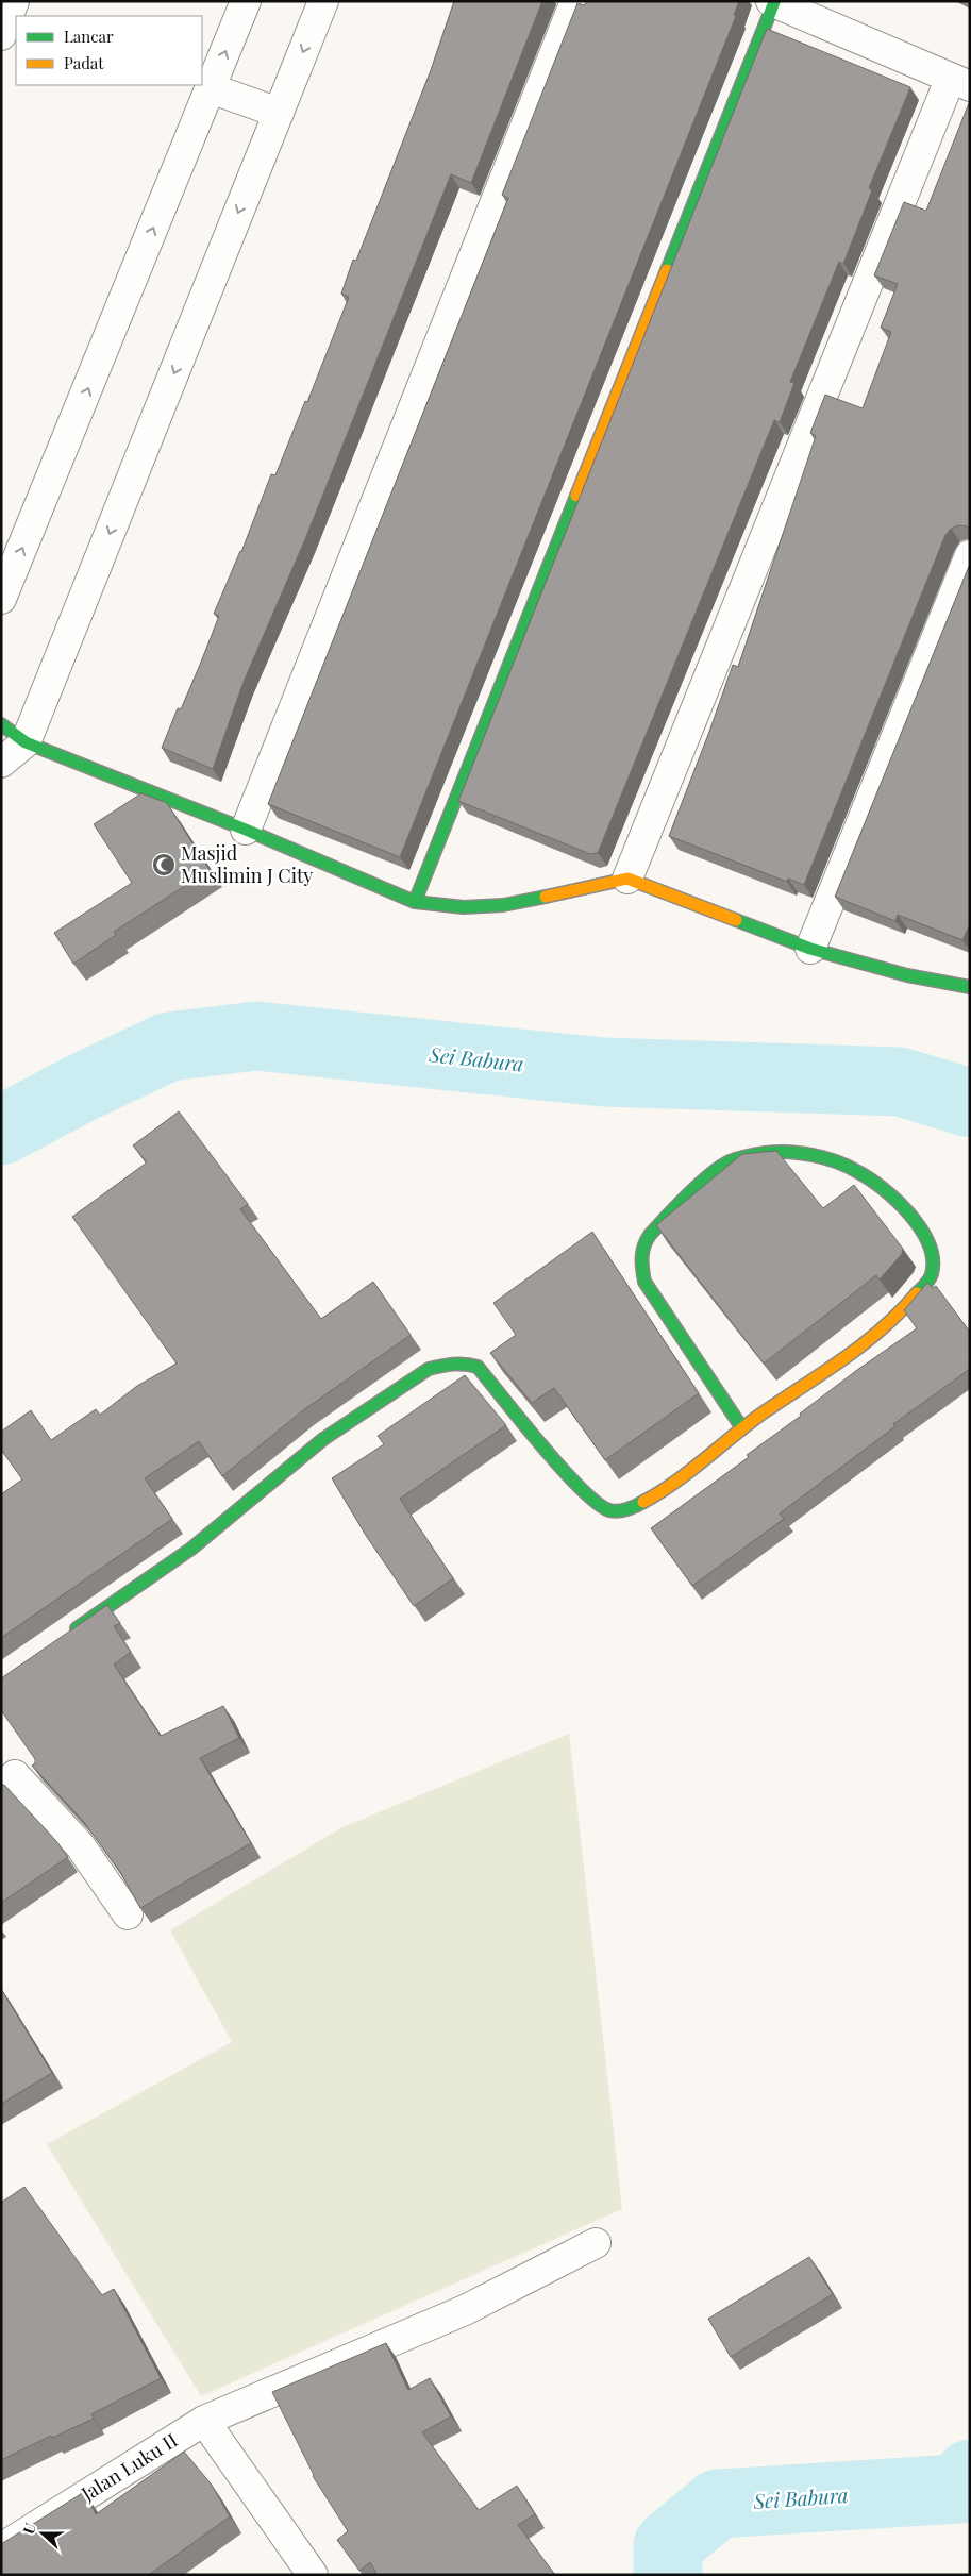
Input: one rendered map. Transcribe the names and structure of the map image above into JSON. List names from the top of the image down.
{
  "streets": {
    "street": ["Jalan Luku II"]
  },
  "water": ["Sei Babura"],
  "places": {
    "mosque": ["Masjid Muslimin J City"]
  },
  "legend": ["Lancar", "Padat"],
  "north": "left"
}
